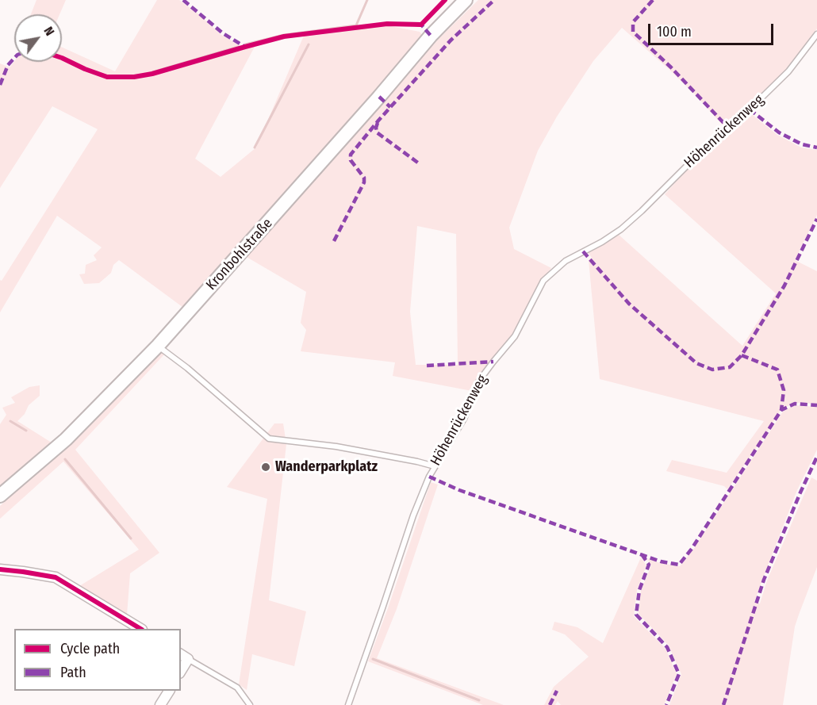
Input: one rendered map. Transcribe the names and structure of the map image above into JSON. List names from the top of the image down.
{
  "streets": {
    "main road": ["Kronbohlstraße"],
    "lane": ["Höhenrückenweg"]
  },
  "places": ["Wanderparkplatz"],
  "legend": ["Cycle path", "Path"],
  "scale_bar": "100 m",
  "north": "top right"
}
